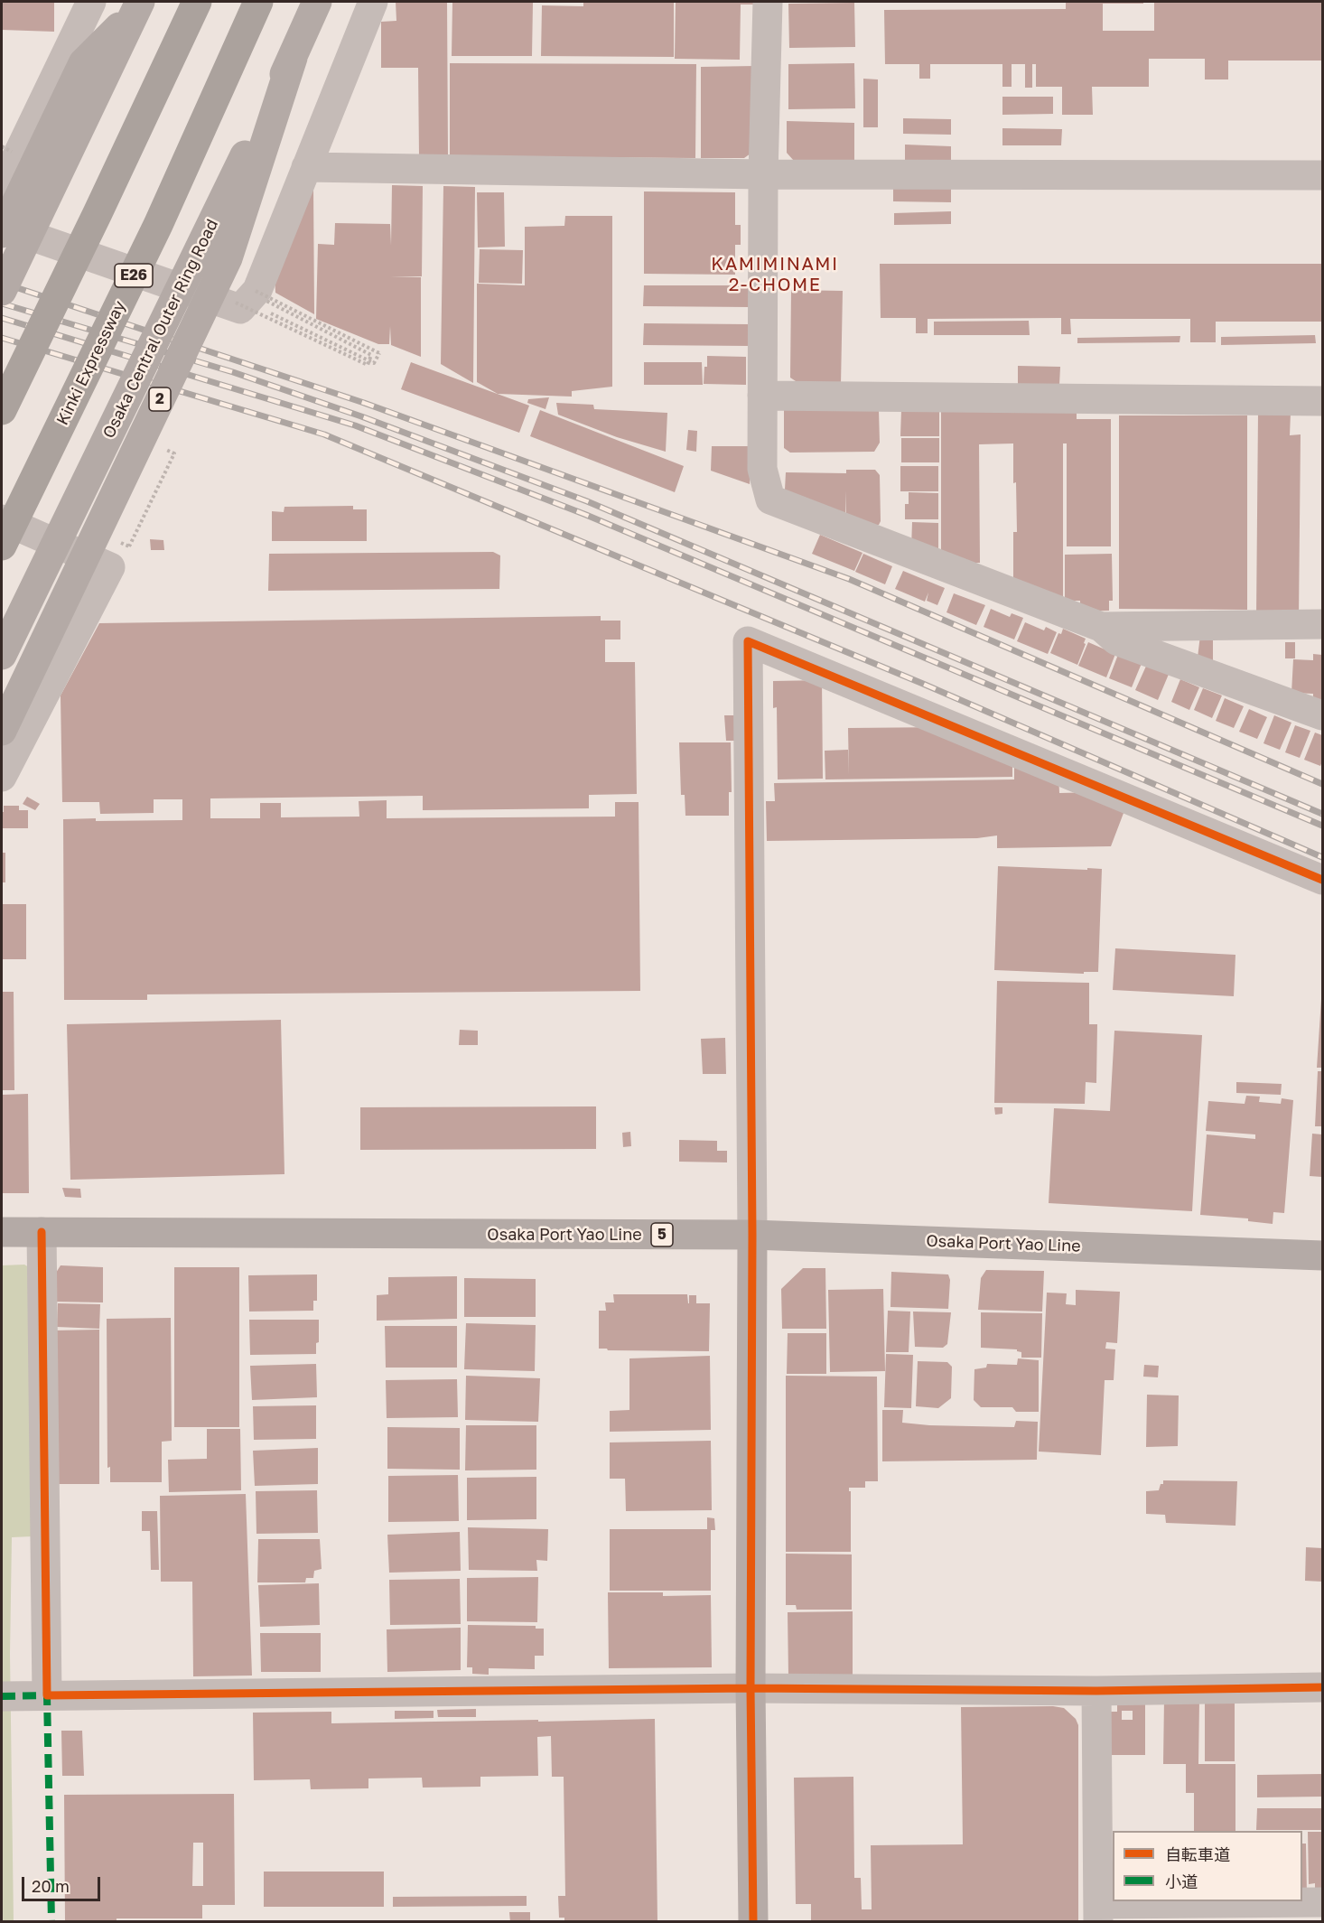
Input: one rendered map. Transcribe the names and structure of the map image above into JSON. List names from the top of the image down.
{
  "streets": {
    "highway": ["E26", "Kinki Expressway"],
    "main road": [
      "Osaka Central Outer Ring Road",
      "2",
      "Osaka Port Yao Line",
      "5"
    ]
  },
  "crossings": [
    ["Osaka Central Outer Ring Road", "2"]
  ],
  "districts": ["KAMIMINAMI 2-CHOME"],
  "legend": ["自転車道", "小道"],
  "scale_bar": "20 m"
}
